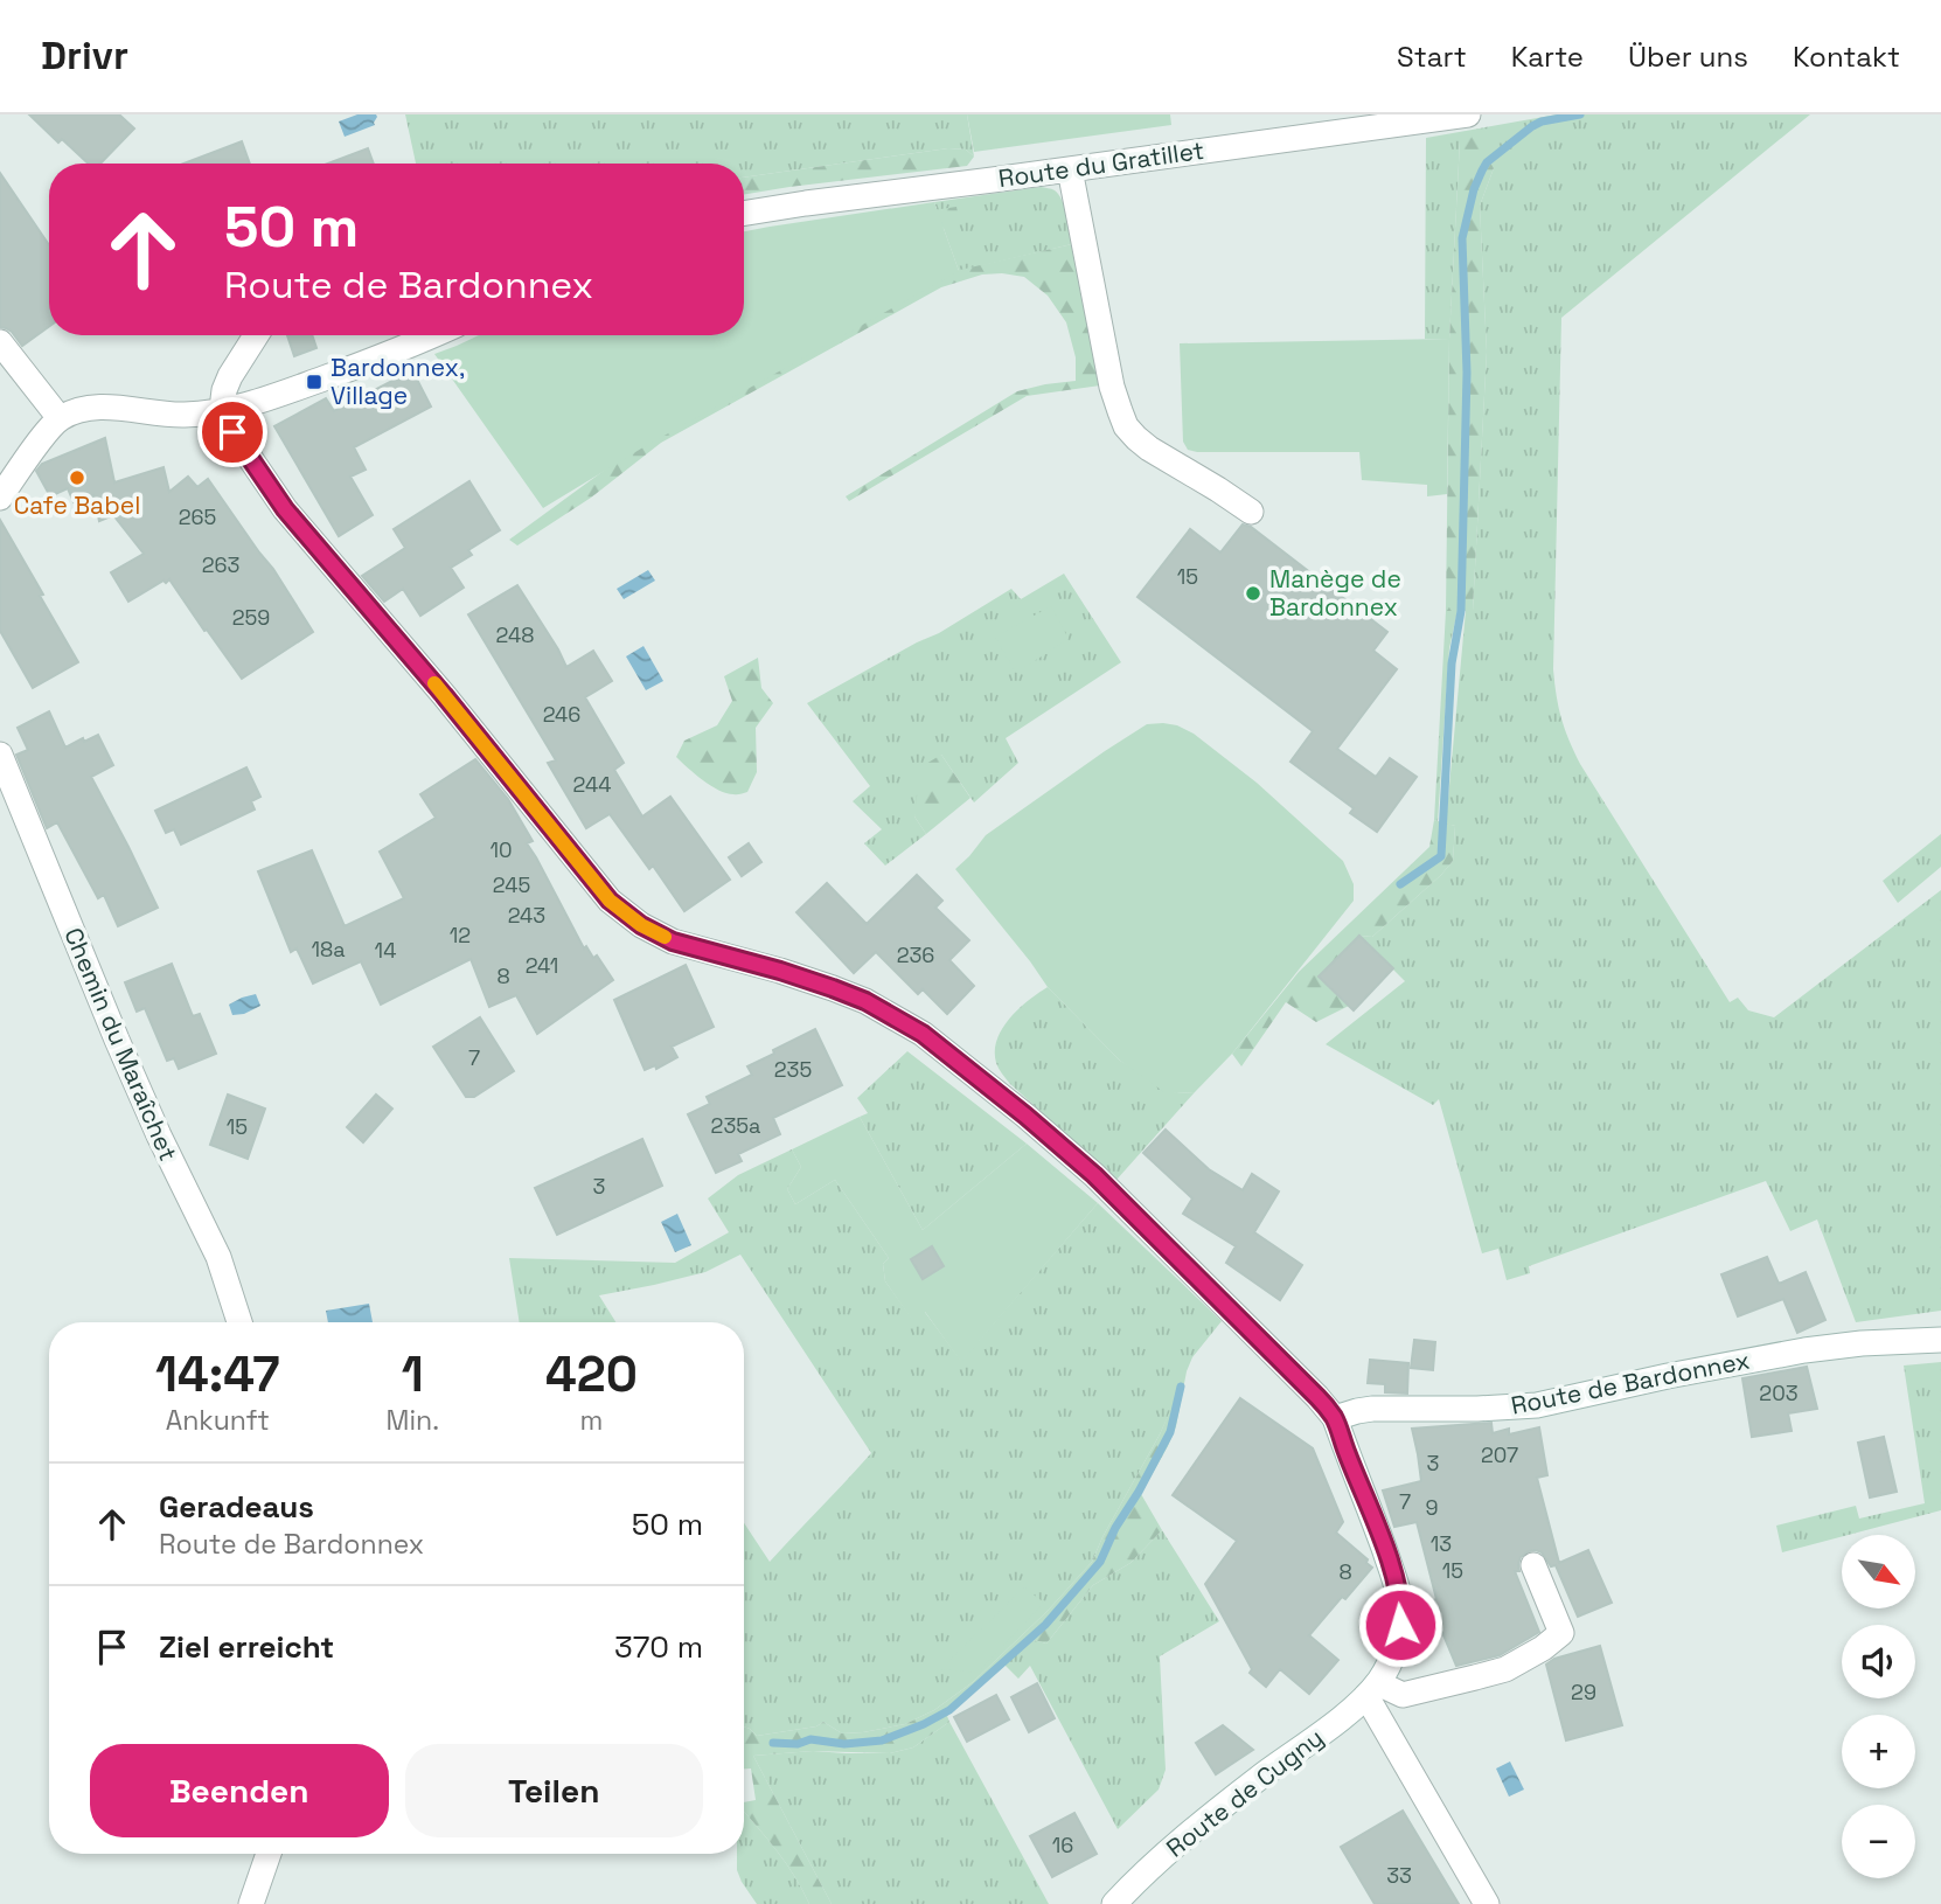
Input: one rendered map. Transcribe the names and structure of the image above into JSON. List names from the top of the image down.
{
  "streets": {
    "street": [
      "Route du Gratillet",
      "Chemin du Maraîchet",
      "Route de Bardonnex",
      "Route de Cugny"
    ]
  },
  "crossings": [
    ["Route de Bardonnex", "Route de Cugny"]
  ],
  "places": {
    "transit": ["Bardonnex, Village"],
    "other": ["Cafe Babel", "Manège de Bardonnex"]
  },
  "house_numbers": [
    "265",
    "263",
    "15",
    "259",
    "248",
    "246",
    "244",
    "10",
    "245",
    "243",
    "12",
    "18a",
    "14",
    "236",
    "241",
    "8",
    "7",
    "235",
    "235a",
    "15",
    "3",
    "203",
    "207",
    "3",
    "7",
    "9",
    "13",
    "15",
    "8",
    "29",
    "16",
    "33"
  ],
  "north": "bottom right",
  "page": {
    "header": "Drivr",
    "nav": [
      "Start",
      "Karte",
      "Über uns",
      "Kontakt"
    ],
    "turn": ["50 m", "Route de Bardonnex"],
    "eta": [
      "14:47",
      "Ankunft",
      "1",
      "Min.",
      "420",
      "m"
    ],
    "list": [
      {
        "name": "Geradeaus",
        "note": "Route de Bardonnex",
        "value": "50 m"
      },
      {
        "name": "Ziel erreicht",
        "value": "370 m"
      }
    ],
    "map_buttons": ["+", "−"],
    "buttons": ["Beenden", "Teilen"]
  }
}
